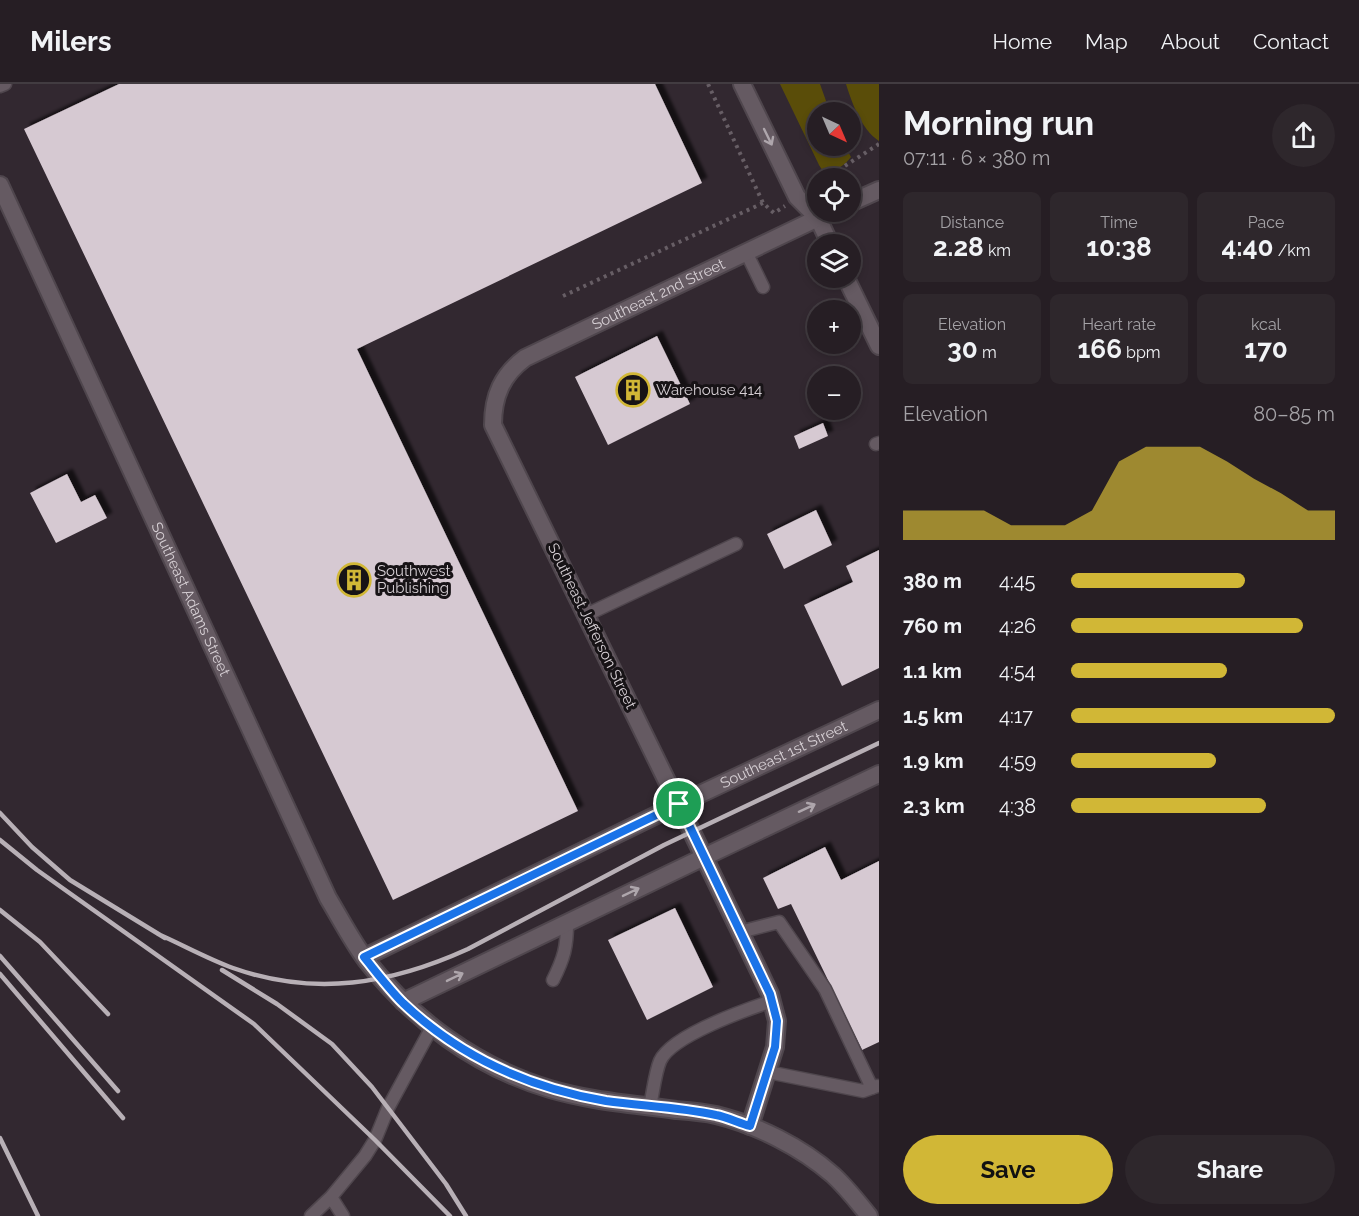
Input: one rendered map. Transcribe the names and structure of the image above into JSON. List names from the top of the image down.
{
  "streets": {
    "street": [
      "Southeast 2nd Street",
      "Southeast Adams Street",
      "Southeast Jefferson Street",
      "Southeast 1st Street"
    ]
  },
  "crossings": [
    ["Southeast 2nd Street", "Southeast Jefferson Street"],
    ["Southeast Adams Street", "Southeast Jefferson Street"],
    ["Southeast Adams Street", "Southeast 1st Street"],
    ["Southeast Jefferson Street", "Southeast 1st Street"]
  ],
  "places": {
    "building": ["Warehouse 414", "Southwest Publishing"]
  },
  "north": "bottom right",
  "page": {
    "header": "Milers",
    "nav": [
      "Home",
      "Map",
      "About",
      "Contact"
    ],
    "heading": ["Morning run", "07:11 · 6 × 380 m"],
    "map_buttons": ["+", "−"],
    "stats": [
      ["Distance", "2.28 km"],
      ["Time", "10:38"],
      ["Pace", "4:40 /km"],
      ["Elevation", "30 m"],
      ["Heart rate", "166 bpm"],
      ["kcal", "170"]
    ],
    "chart": ["Elevation", "80–85 m"],
    "list": [
      {
        "name": "380 m",
        "note": "4:45"
      },
      {
        "name": "760 m",
        "note": "4:26"
      },
      {
        "name": "1.1 km",
        "note": "4:54"
      },
      {
        "name": "1.5 km",
        "note": "4:17"
      },
      {
        "name": "1.9 km",
        "note": "4:59"
      },
      {
        "name": "2.3 km",
        "note": "4:38"
      }
    ],
    "buttons": ["Save", "Share"]
  }
}
